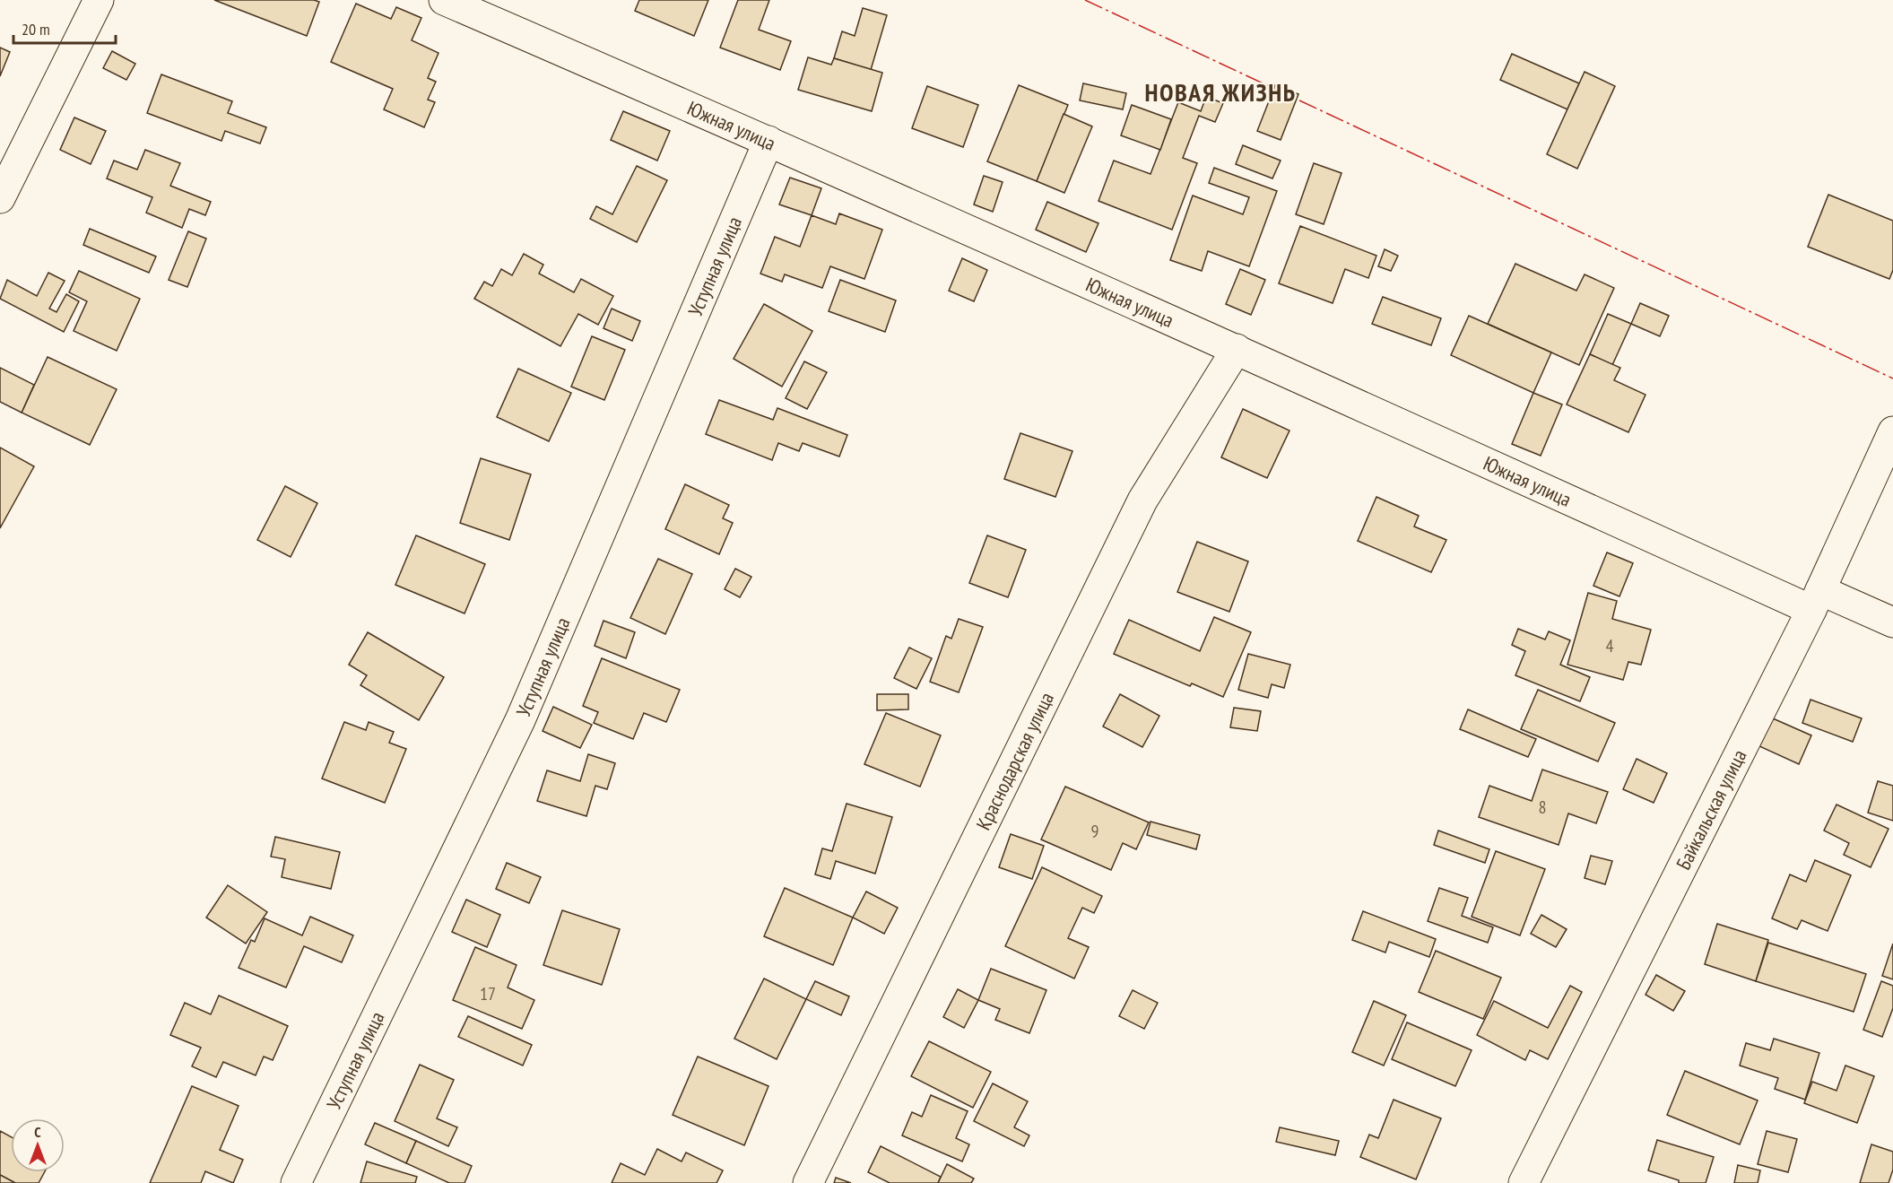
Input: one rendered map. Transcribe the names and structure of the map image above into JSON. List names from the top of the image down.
{
  "streets": {
    "street": [
      "Южная улица",
      "Уступная улица",
      "Краснодарская улица",
      "Байкальская улица"
    ]
  },
  "crossings": [
    ["Южная улица", "Уступная улица"],
    ["Южная улица", "Краснодарская улица"],
    ["Южная улица", "Байкальская улица"]
  ],
  "districts": ["НОВАЯ ЖИЗНЬ"],
  "house_numbers": [
    "4",
    "8",
    "9",
    "17"
  ],
  "scale_bar": "20 m",
  "north": "top"
}
